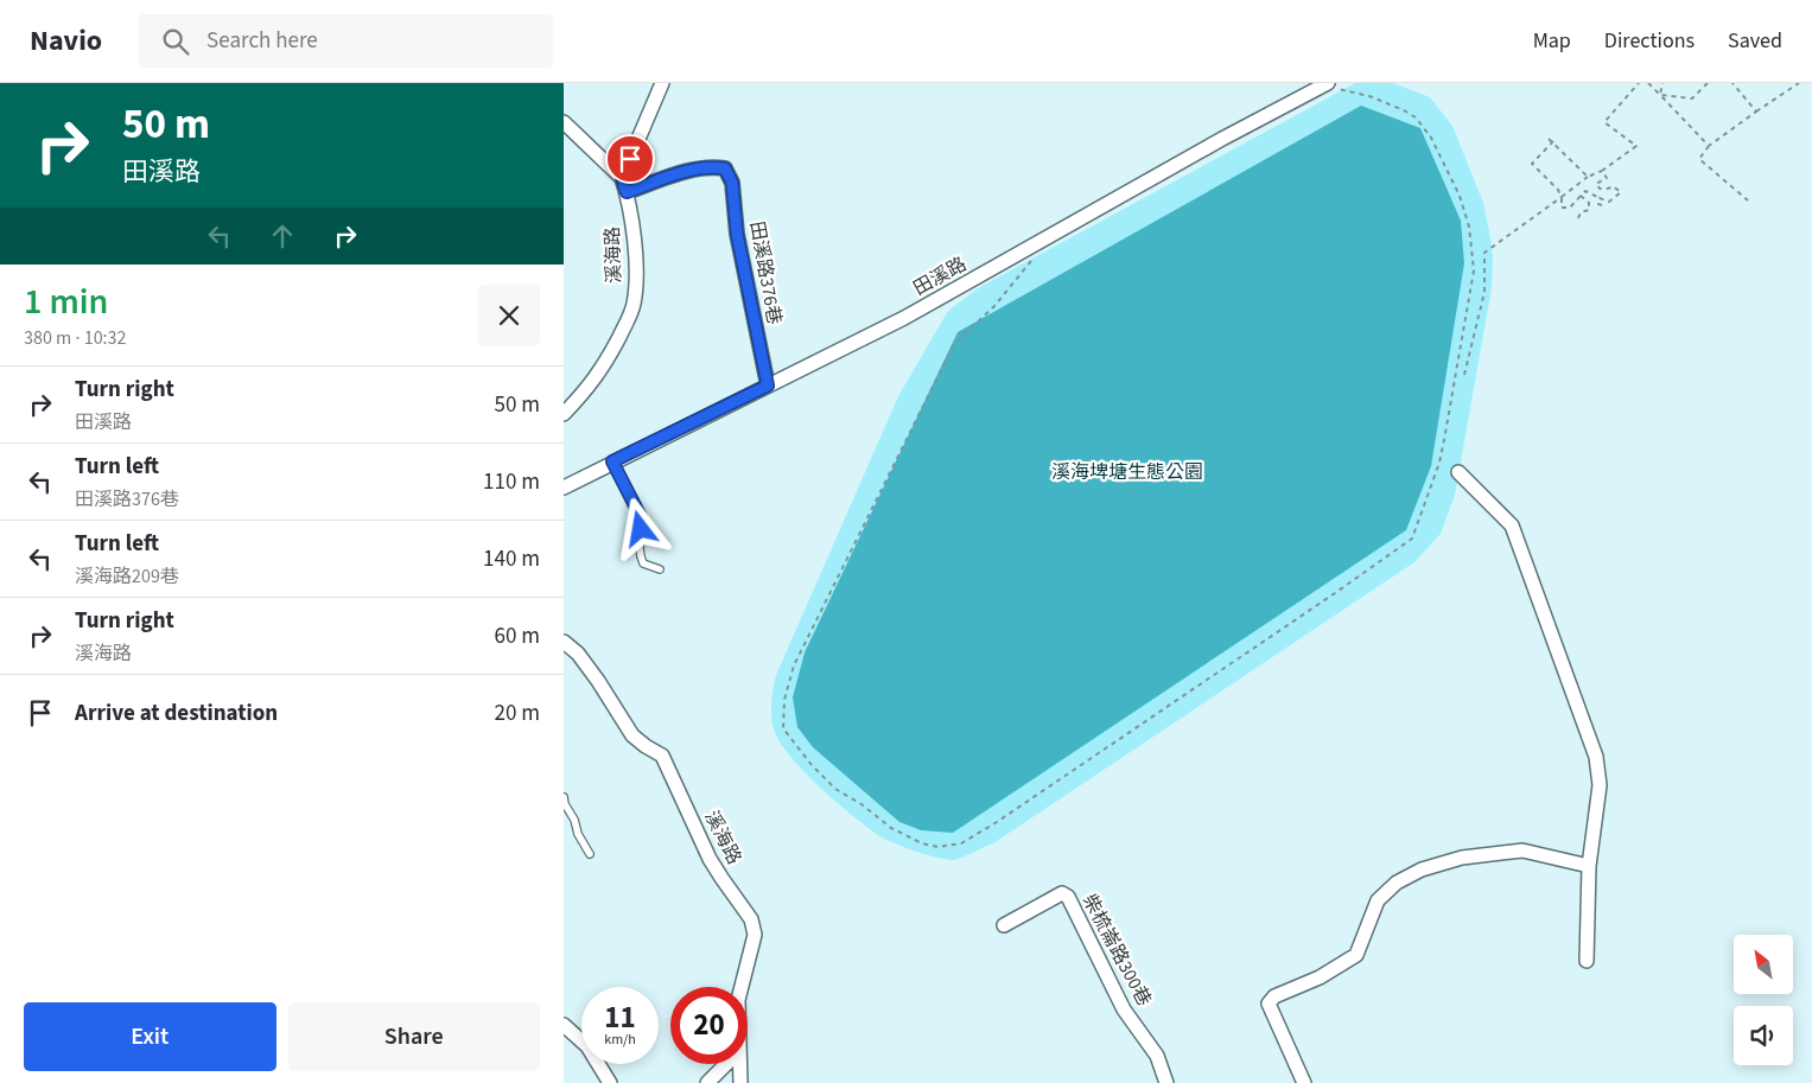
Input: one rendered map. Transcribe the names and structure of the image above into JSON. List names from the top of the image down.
{
  "streets": {
    "street": [
      "溪海路",
      "田溪路376巷",
      "田溪路",
      "柴梳崙路300巷"
    ]
  },
  "crossings": [
    ["溪海路", "田溪路376巷"],
    ["田溪路376巷", "田溪路"]
  ],
  "parks": ["溪海埤塘生態公園"],
  "north": "top left",
  "page": {
    "header": "Navio",
    "search": "Search here",
    "nav": ["Map", "Directions", "Saved"],
    "turn": ["50 m", "田溪路"],
    "heading": ["1 min", "380 m · 10:32"],
    "list": [
      {
        "name": "Turn right",
        "note": "田溪路",
        "value": "50 m"
      },
      {
        "name": "Turn left",
        "note": "田溪路376巷",
        "value": "110 m"
      },
      {
        "name": "Turn left",
        "note": "溪海路209巷",
        "value": "140 m"
      },
      {
        "name": "Turn right",
        "note": "溪海路",
        "value": "60 m"
      },
      {
        "name": "Arrive at destination",
        "value": "20 m"
      }
    ],
    "speed": "11 km/h",
    "limit": "20",
    "buttons": ["Exit", "Share"]
  }
}
